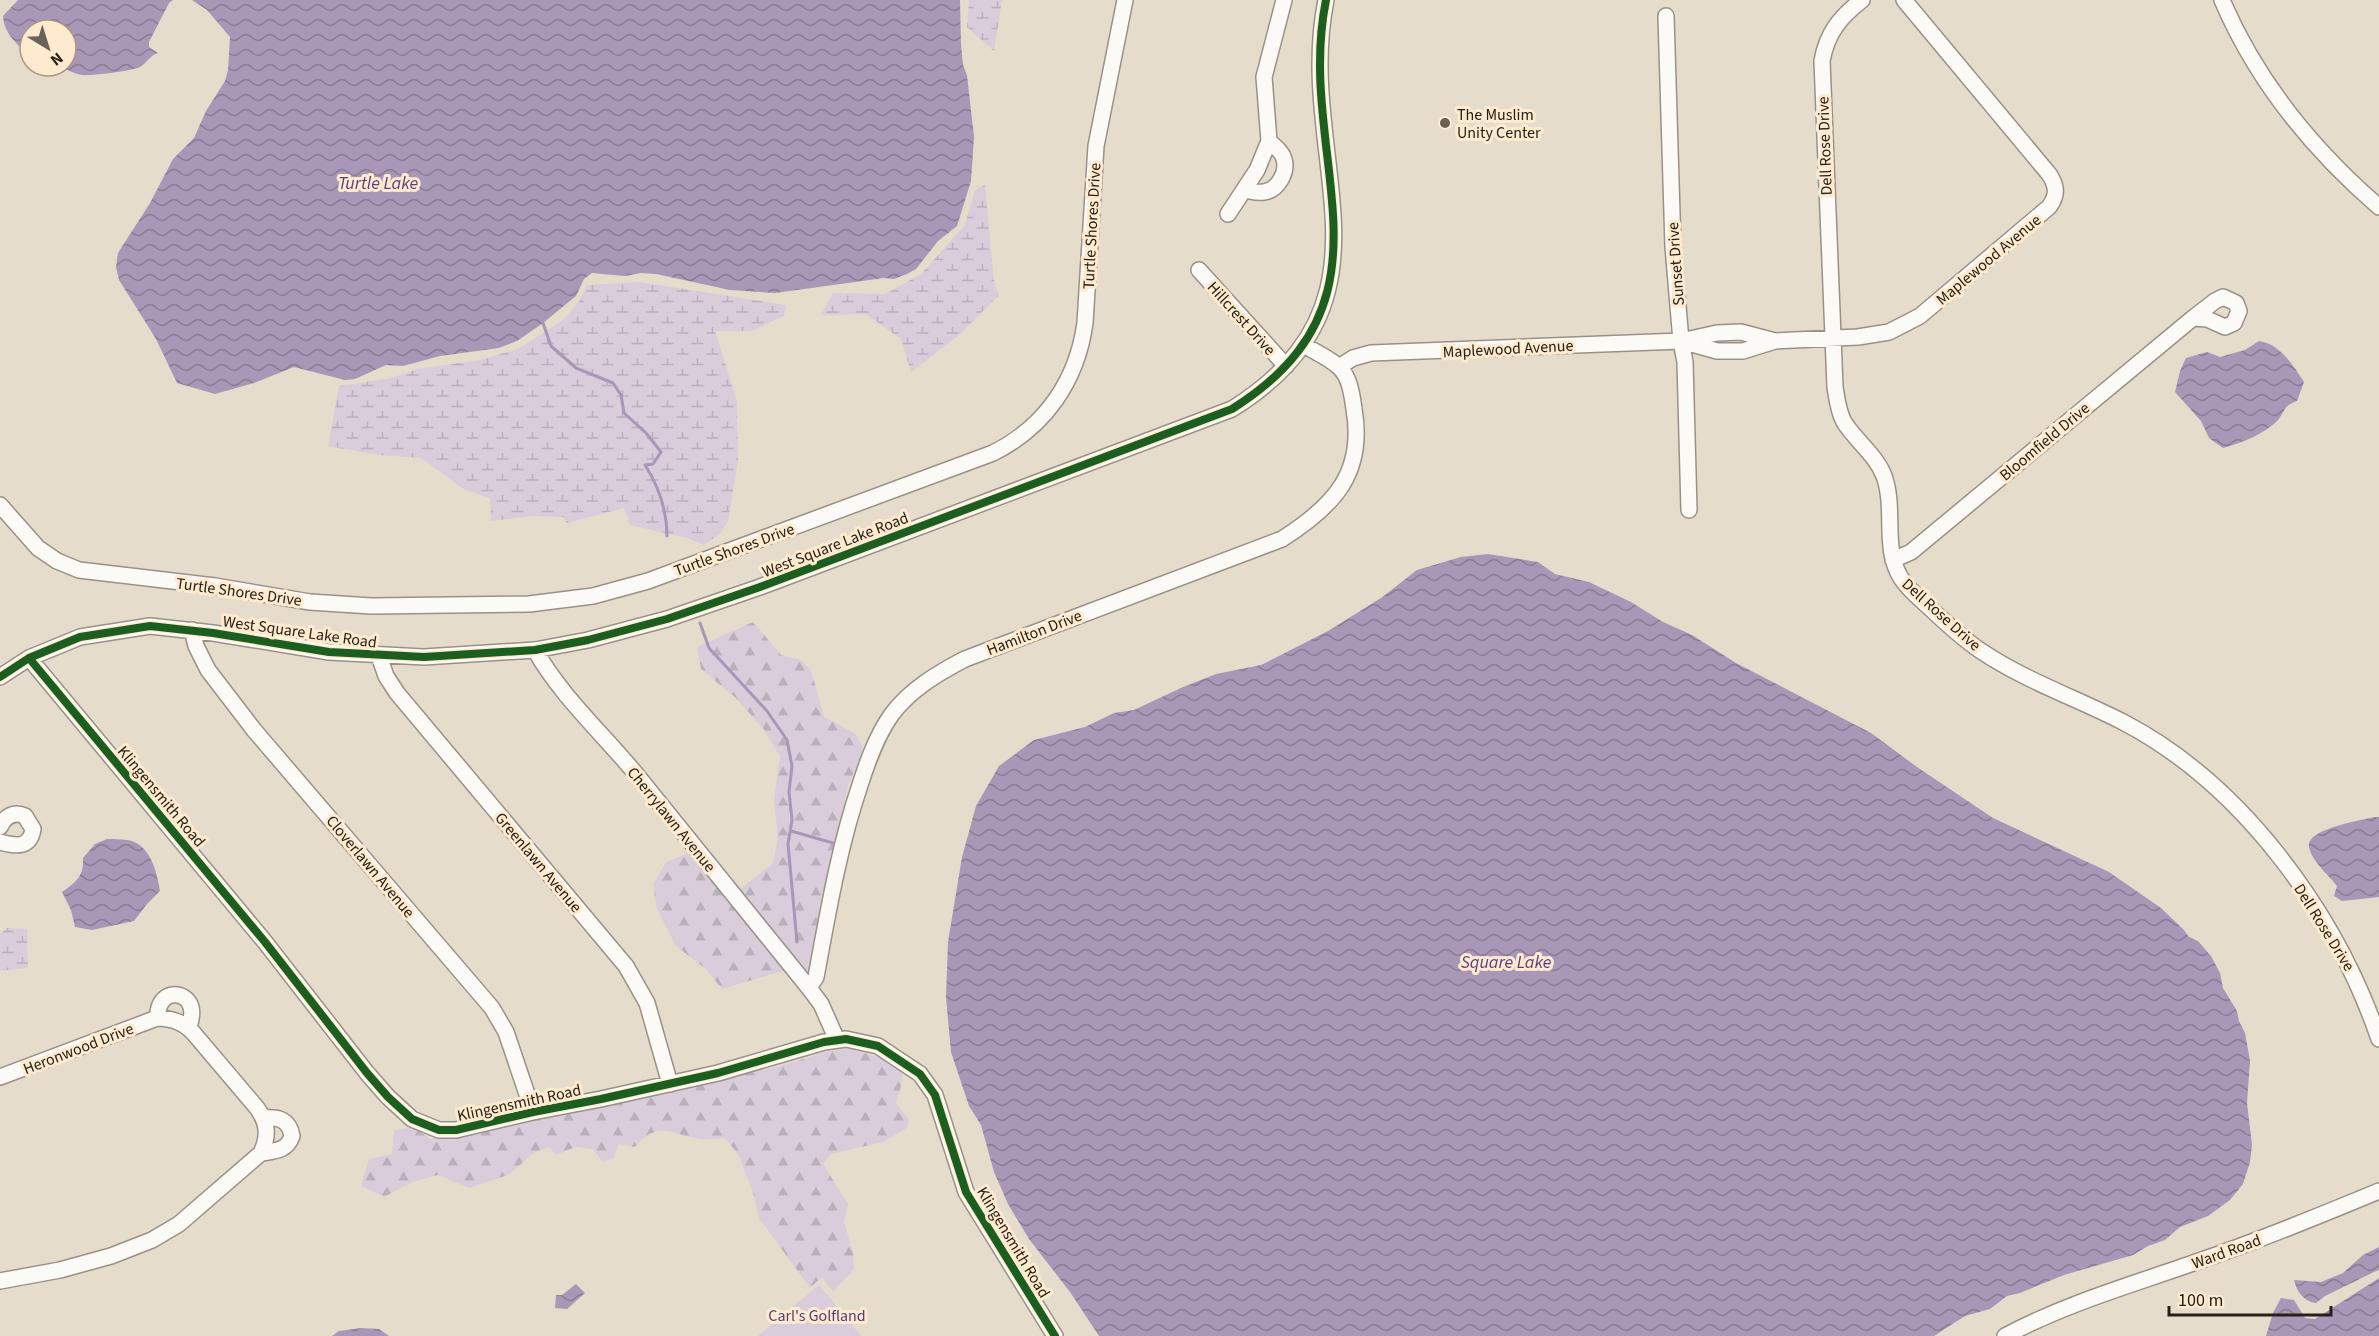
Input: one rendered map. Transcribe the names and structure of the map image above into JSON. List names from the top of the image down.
{
  "streets": {
    "street": [
      "Dell Rose Drive",
      "Turtle Shores Drive",
      "Maplewood Avenue",
      "Sunset Drive",
      "Hillcrest Drive",
      "Bloomfield Drive",
      "West Square Lake Road",
      "Hamilton Drive",
      "Klingensmith Road",
      "Cherrylawn Avenue",
      "Greenlawn Avenue",
      "Cloverlawn Avenue",
      "Heronwood Drive",
      "Ward Road"
    ]
  },
  "crossings": [
    ["Dell Rose Drive", "Maplewood Avenue"],
    ["Dell Rose Drive", "Bloomfield Drive"],
    ["Maplewood Avenue", "Sunset Drive"],
    ["Maplewood Avenue", "Hamilton Drive"],
    ["Hillcrest Drive", "West Square Lake Road"],
    ["West Square Lake Road", "Klingensmith Road"],
    ["West Square Lake Road", "Cherrylawn Avenue"],
    ["West Square Lake Road", "Greenlawn Avenue"],
    ["West Square Lake Road", "Cloverlawn Avenue"],
    ["Hamilton Drive", "Cherrylawn Avenue"],
    ["Klingensmith Road", "Greenlawn Avenue"],
    ["Klingensmith Road", "Cloverlawn Avenue"]
  ],
  "water": ["Turtle Lake", "Square Lake"],
  "parks": ["Carl's Golfland"],
  "places": ["The Muslim Unity Center"],
  "scale_bar": "100 m",
  "north": "bottom right"
}
